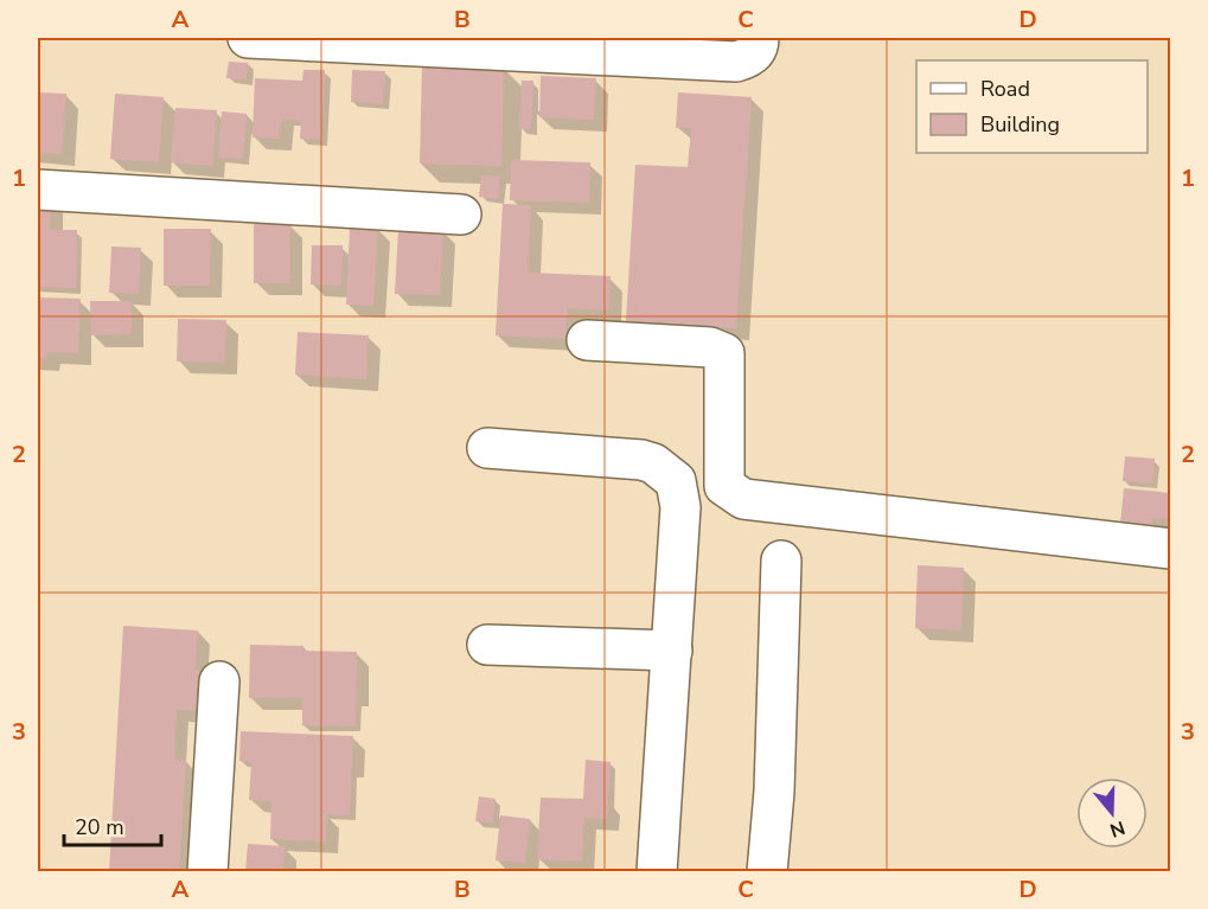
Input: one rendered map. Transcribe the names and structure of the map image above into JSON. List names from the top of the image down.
{
  "legend": ["Road", "Building"],
  "scale_bar": "20 m",
  "north": "bottom",
  "grid": {
    "columns": [
      "A",
      "B",
      "C",
      "D"
    ],
    "rows": ["1", "2", "3"]
  }
}
